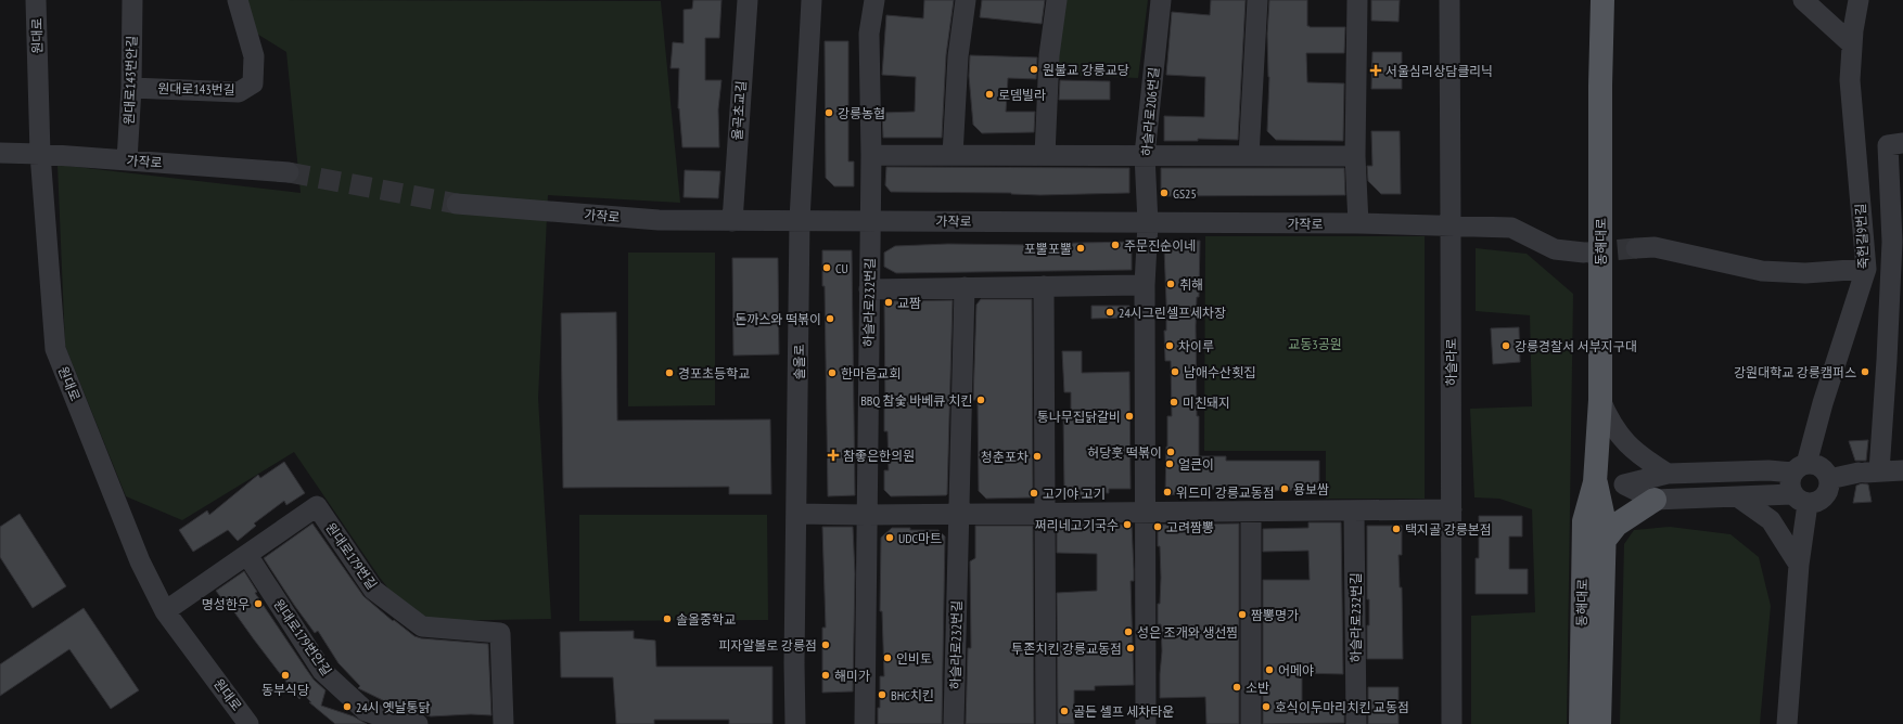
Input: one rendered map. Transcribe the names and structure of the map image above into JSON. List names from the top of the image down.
{
  "streets": {
    "main road": ["동해대로"],
    "street": [
      "원대로",
      "원대로143번안길",
      "원대로143번길",
      "율곡초교길",
      "하슬라로206번길",
      "가작로",
      "죽헌길9번길",
      "하슬라로232번길",
      "솔올로",
      "하슬라로",
      "원대로179번길",
      "원대로179번안길"
    ]
  },
  "crossings": [
    ["원대로", "가작로"],
    ["원대로", "원대로179번길"],
    ["원대로143번안길", "원대로143번길"],
    ["원대로143번안길", "가작로"],
    ["율곡초교길", "가작로"],
    ["하슬라로206번길", "가작로"],
    ["가작로", "하슬라로232번길"],
    ["가작로", "솔올로"],
    ["가작로", "하슬라로"],
    ["원대로179번길", "원대로179번안길"]
  ],
  "parks": ["교동3공원"],
  "places": {
    "other": [
      "원불교 강릉교당",
      "로뎀빌라",
      "강릉농협",
      "GS25",
      "주문진순이네",
      "포뿔포뿔",
      "CU",
      "취해",
      "교짬",
      "24시그린셀프세차장",
      "돈까스와 떡볶이",
      "차이루",
      "강릉경찰서 서부지구대",
      "남애수산횟집",
      "강원대학교 강릉캠퍼스",
      "경포초등학교",
      "한마음교회",
      "BBQ 참숯 바베큐 치킨",
      "미친돼지",
      "통나무집닭갈비",
      "허당훗 떡볶이",
      "청춘포차",
      "얼큰이",
      "용보쌈",
      "위드미 강릉교동점",
      "고기야 고기",
      "쩌리네고기국수",
      "고려짬뽕",
      "택지골 강릉본점",
      "UDC마트",
      "명성한우",
      "짬뽕명가",
      "솔올중학교",
      "성은 조개와 생선찜",
      "피자알볼로 강릉점",
      "투존치킨 강릉교동점",
      "인비토",
      "어메야",
      "동부식당",
      "해미가",
      "소반",
      "BHC치킨",
      "24시 옛날통닭",
      "호식이두마리치킨 교동점",
      "골든 셀프 세차타운"
    ],
    "health": ["서울심리상담클리닉", "참좋은한의원"]
  }
}
